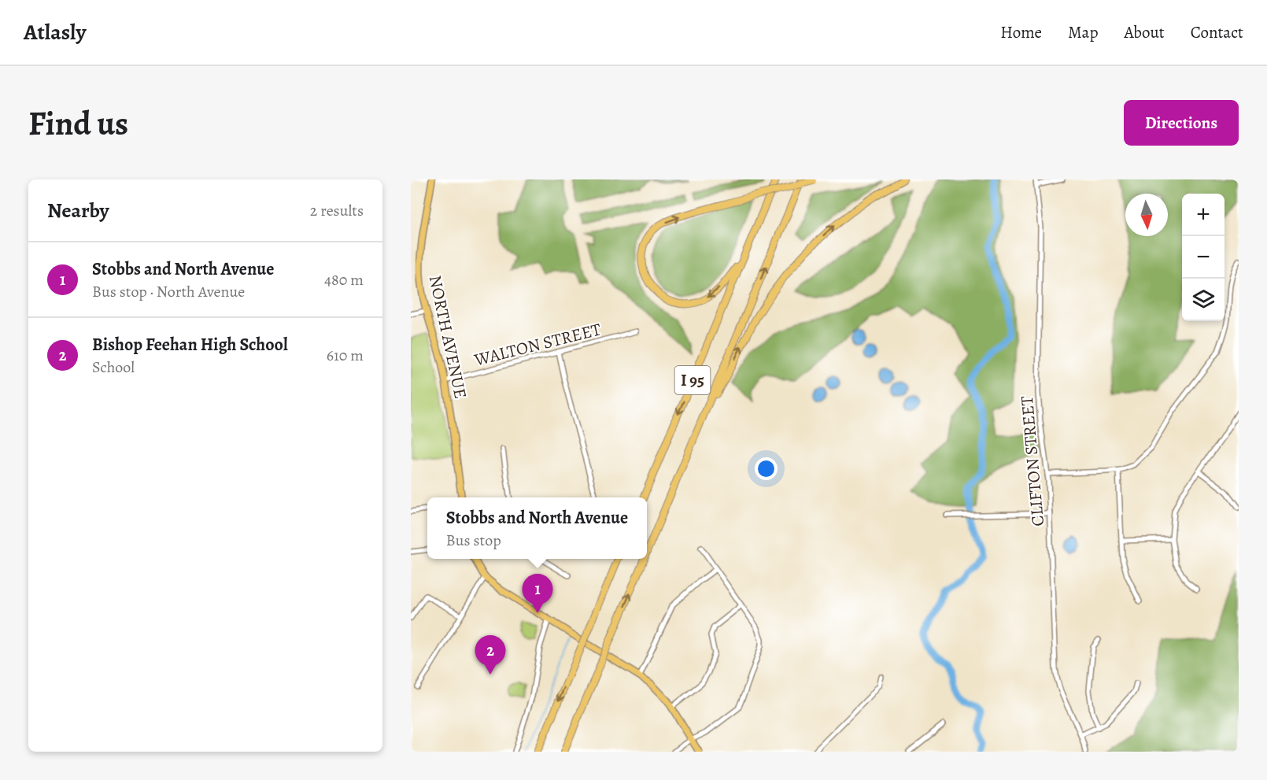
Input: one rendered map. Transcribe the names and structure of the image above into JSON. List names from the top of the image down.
{
  "streets": {
    "highway": ["I 95"],
    "main road": ["NORTH AVENUE"],
    "street": ["WALTON STREET", "CLIFTON STREET"]
  },
  "crossings": [
    ["NORTH AVENUE", "WALTON STREET"]
  ],
  "north": "bottom",
  "page": {
    "header": "Atlasly",
    "nav": [
      "Home",
      "Map",
      "About",
      "Contact"
    ],
    "buttons": "Directions",
    "title": "Find us",
    "heading": ["Nearby", "2 results"],
    "map_buttons": ["+", "−"],
    "list": [
      {
        "mark": "1",
        "name": "Stobbs and North Avenue",
        "note": "Bus stop · North Avenue",
        "value": "480 m"
      },
      {
        "mark": "2",
        "name": "Bishop Feehan High School",
        "note": "School",
        "value": "610 m"
      }
    ],
    "popup": ["Stobbs and North Avenue", "Bus stop"],
    "pins": ["1", "2"]
  }
}
